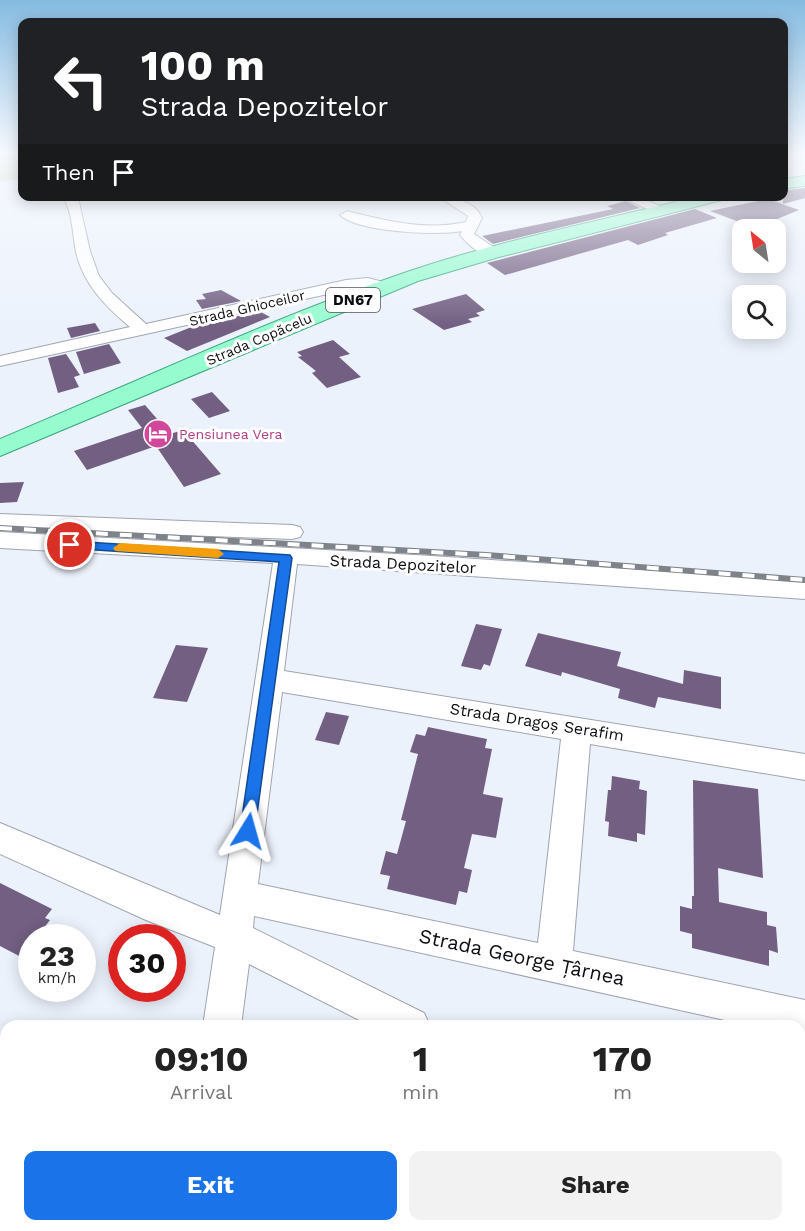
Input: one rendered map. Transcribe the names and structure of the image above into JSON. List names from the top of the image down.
{
  "streets": {
    "main road": ["DN67", "Strada Copăcelu"],
    "street": [
      "Strada Ghioceilor",
      "Strada Depozitelor",
      "Strada Dragoș Serafim",
      "Strada George Țârnea"
    ]
  },
  "crossings": [
    ["Strada Ghioceilor", "Strada Copăcelu"]
  ],
  "places": {
    "hotel": ["Pensiunea Vera"]
  },
  "north": "top left",
  "page": {
    "turn": ["100 m", "Strada Depozitelor"],
    "then": "Then",
    "speed": "23 km/h",
    "limit": "30",
    "eta": [
      "09:10",
      "Arrival",
      "1",
      "min",
      "170",
      "m"
    ],
    "buttons": ["Exit", "Share"]
  }
}
